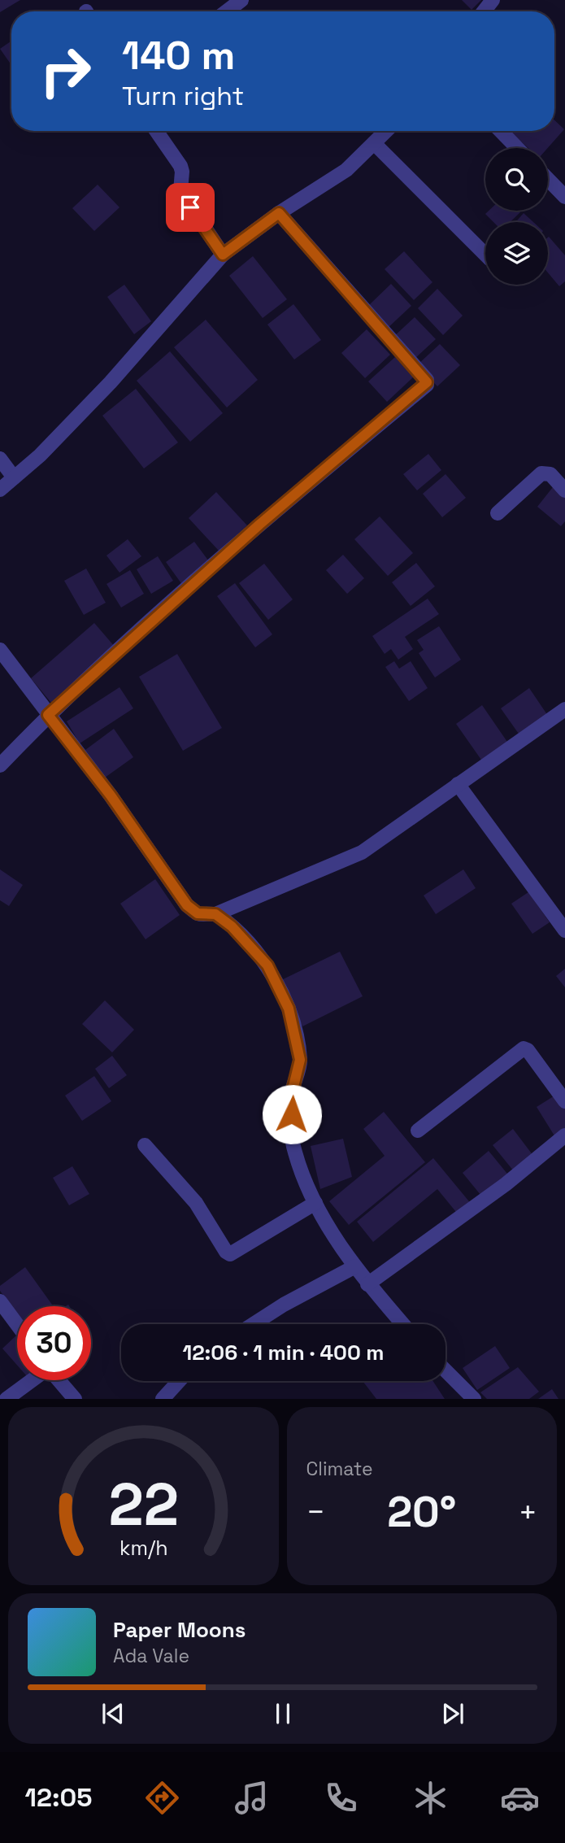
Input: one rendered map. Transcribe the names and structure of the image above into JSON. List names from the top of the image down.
{
  "page": {
    "turn": ["140 m", "Turn right"],
    "limit": "30",
    "trip": "12:06 · 1 min · 400 m",
    "tile": "Climate",
    "heat": ["−", "20°", "+"],
    "song": ["Paper Moons", "Ada Vale"],
    "tabs": "12:05",
    "gauge": ["22", "km/h"]
  }
}
